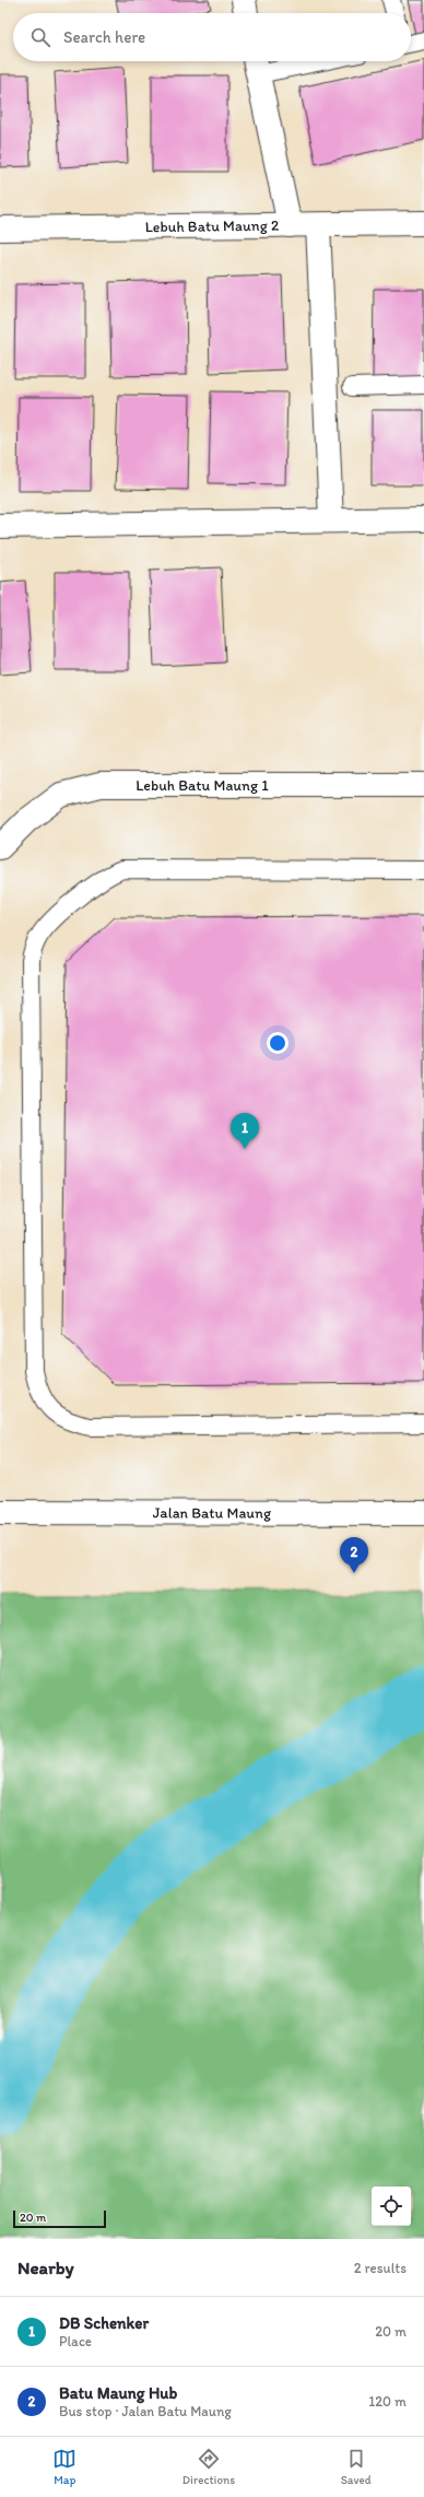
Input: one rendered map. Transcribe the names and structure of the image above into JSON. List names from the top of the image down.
{
  "streets": {
    "street": ["Lebuh Batu Maung 2", "Lebuh Batu Maung 1", "Jalan Batu Maung"]
  },
  "scale_bar": "20 m",
  "page": {
    "search": "Search here",
    "pins": ["1", "2"],
    "scale": "20 m",
    "heading": ["Nearby", "2 results"],
    "list": [
      {
        "mark": "1",
        "name": "DB Schenker",
        "note": "Place",
        "value": "20 m"
      },
      {
        "mark": "2",
        "name": "Batu Maung Hub",
        "note": "Bus stop · Jalan Batu Maung",
        "value": "120 m"
      }
    ],
    "nav": ["Map", "Directions", "Saved"]
  }
}
